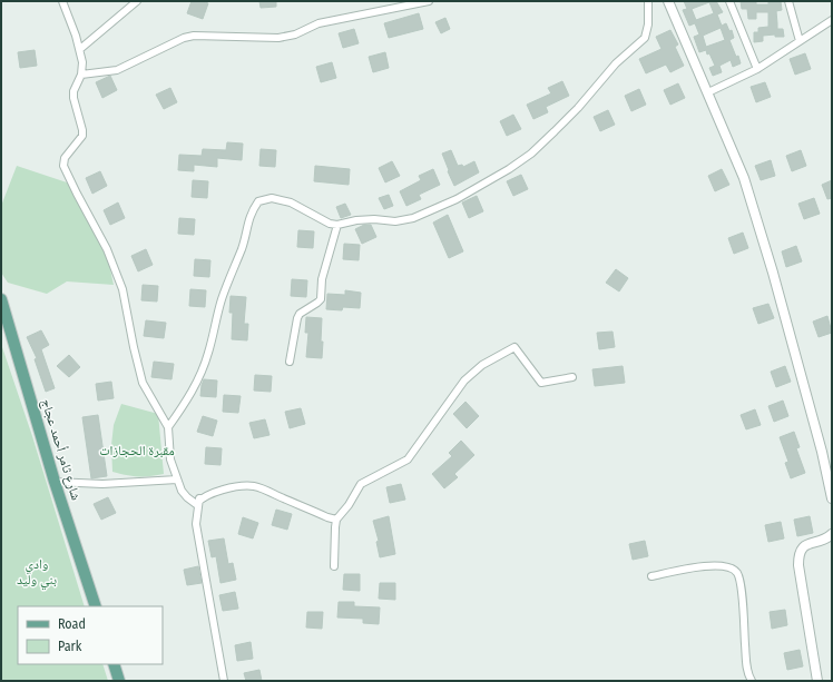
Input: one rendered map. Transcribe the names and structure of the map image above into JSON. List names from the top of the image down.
{
  "streets": {
    "main road": ["شارع ثامر أحمد عجاج"]
  },
  "parks": ["مقبرة الحجازات", "وادي بني وليد"],
  "legend": ["Road", "Park"]
}
